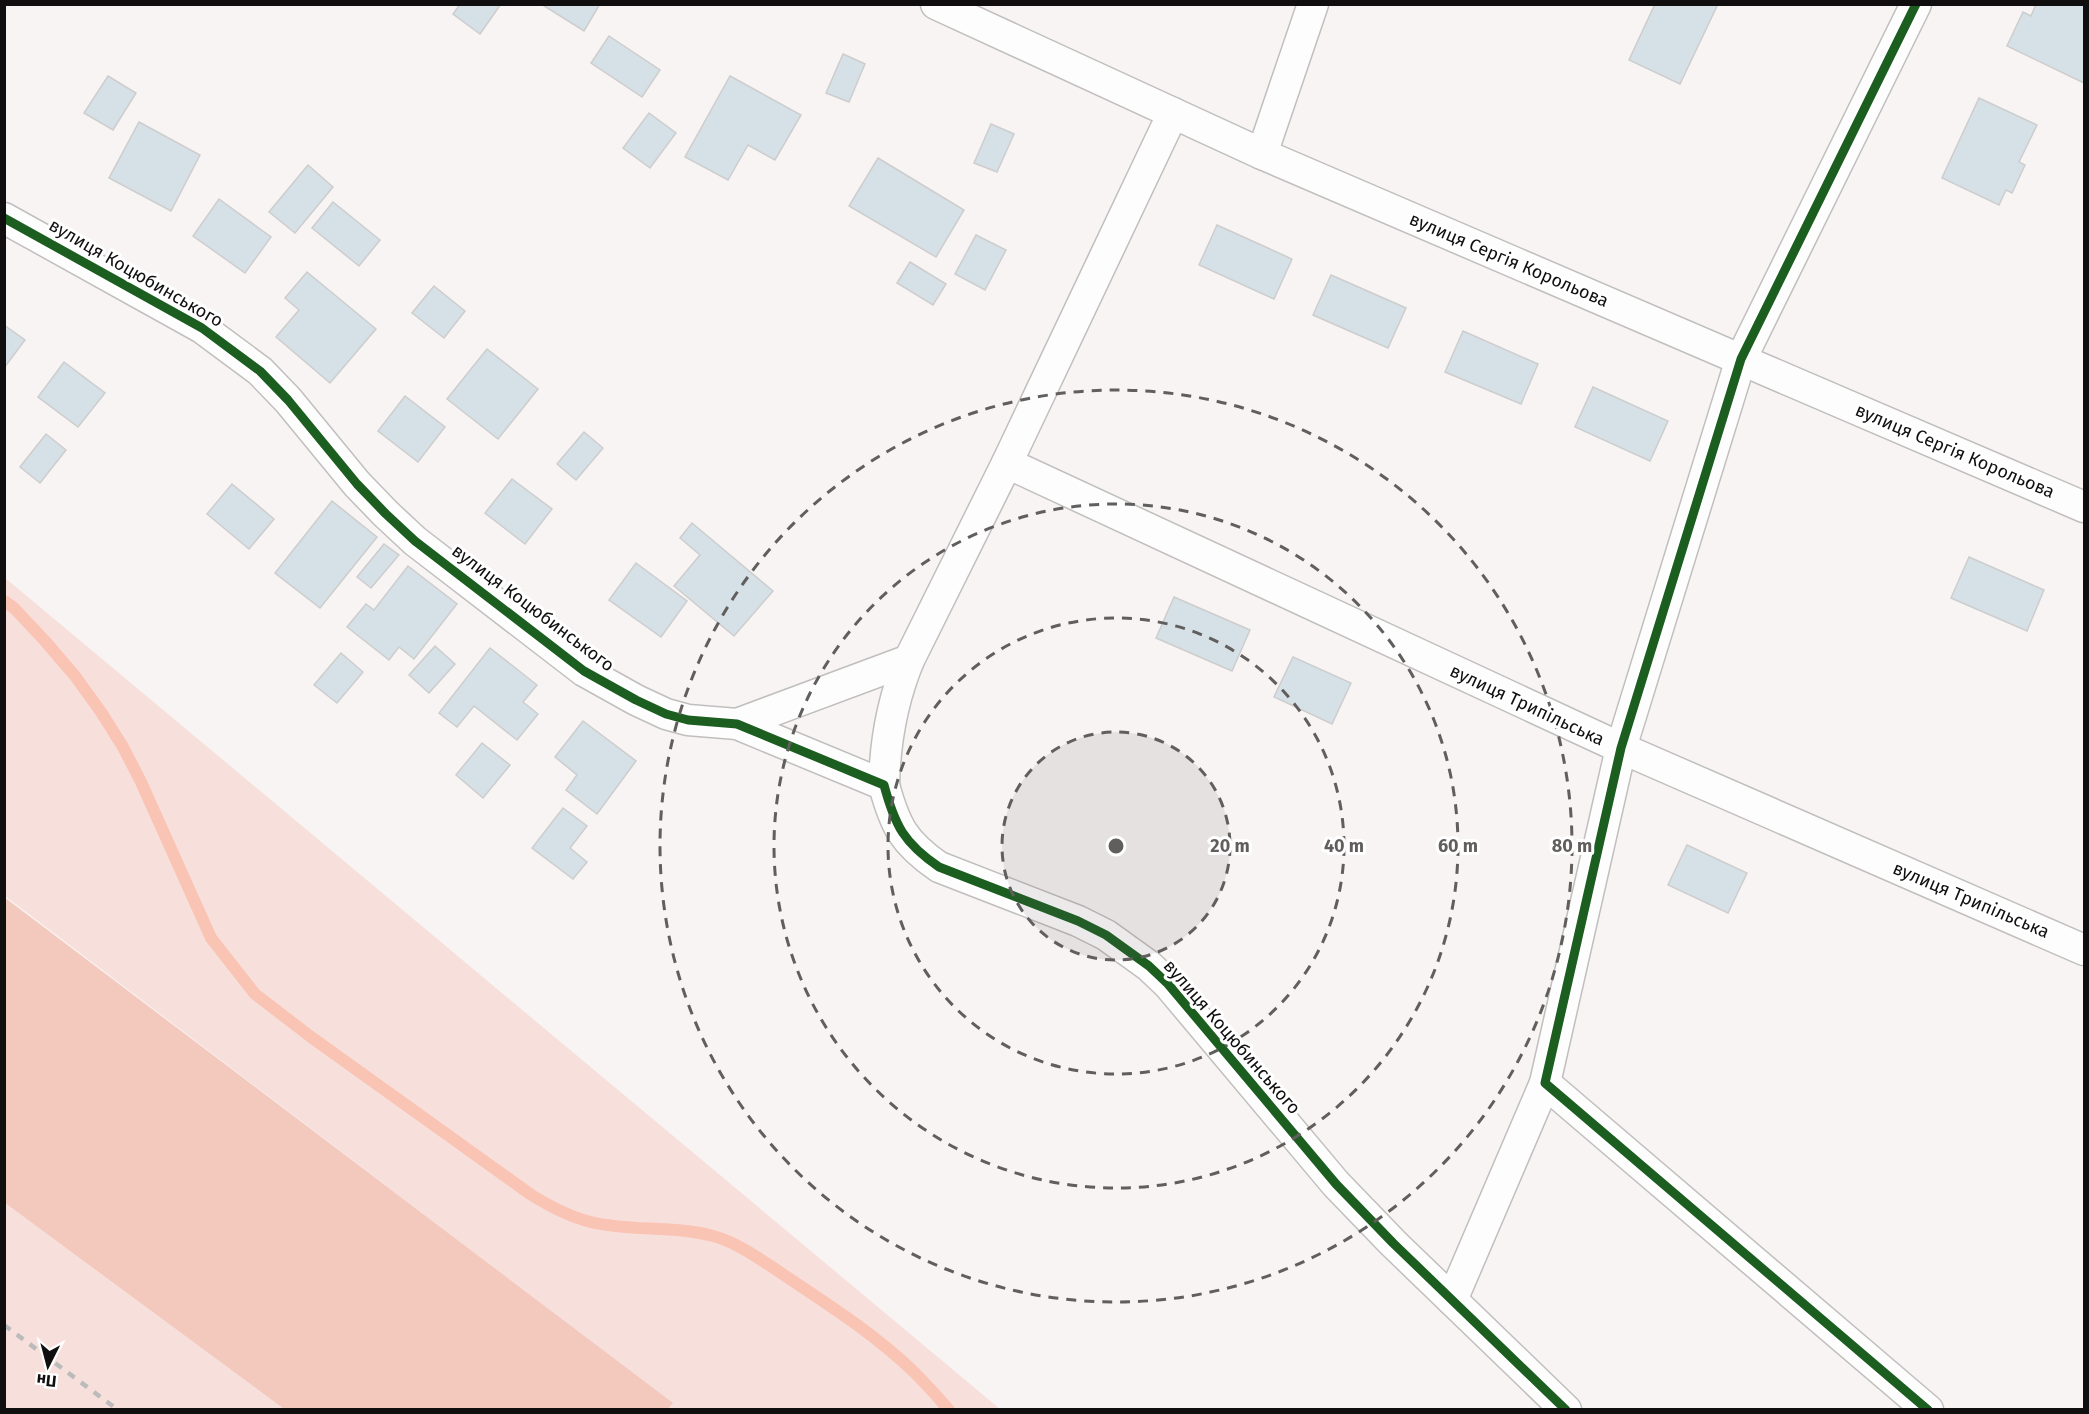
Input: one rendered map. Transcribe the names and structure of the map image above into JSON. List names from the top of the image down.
{
  "streets": {
    "street": ["вулиця Сергія Корольова", "вулиця Коцюбинського", "вулиця Трипільська"]
  },
  "north": "bottom",
  "rings": [
    "20 m",
    "40 m",
    "60 m",
    "80 m"
  ]
}
